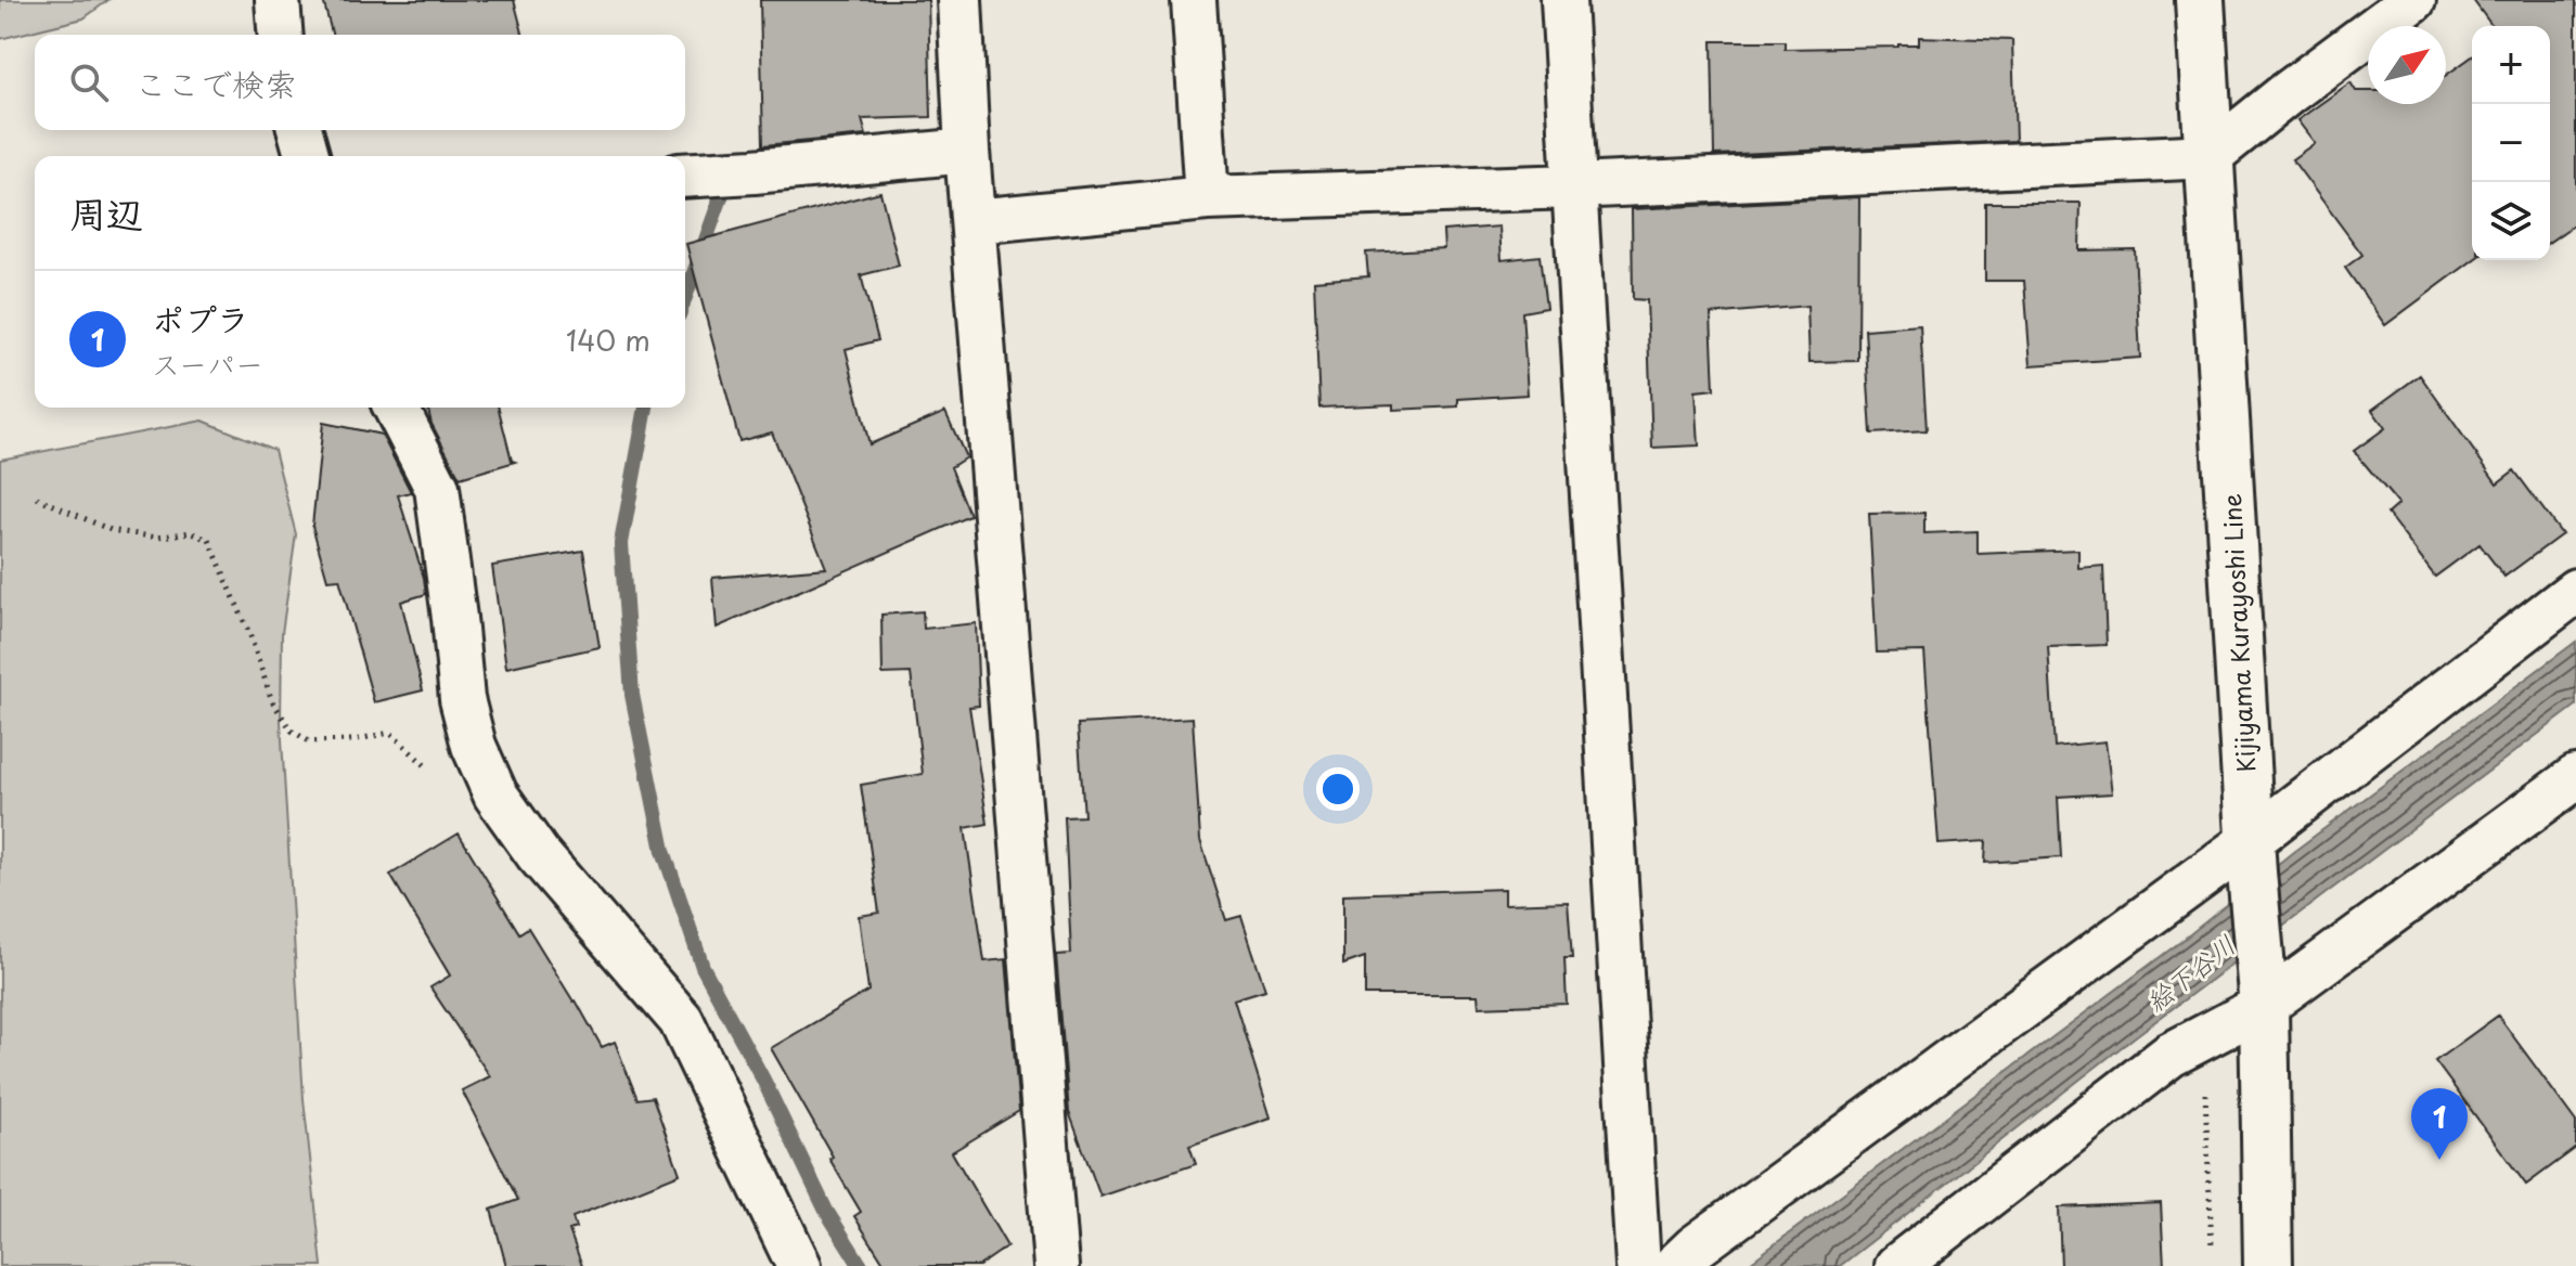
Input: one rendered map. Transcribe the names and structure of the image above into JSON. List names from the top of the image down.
{
  "streets": {
    "main road": ["Kijiyama Kurayoshi Line"]
  },
  "water": ["絵下谷川"],
  "north": "top right",
  "page": {
    "map_buttons": ["+", "−"],
    "search": "ここで検索",
    "heading": "周辺",
    "list": [
      {
        "mark": "1",
        "name": "ポプラ",
        "note": "スーパー",
        "value": "140 m"
      }
    ],
    "pins": "1"
  }
}
